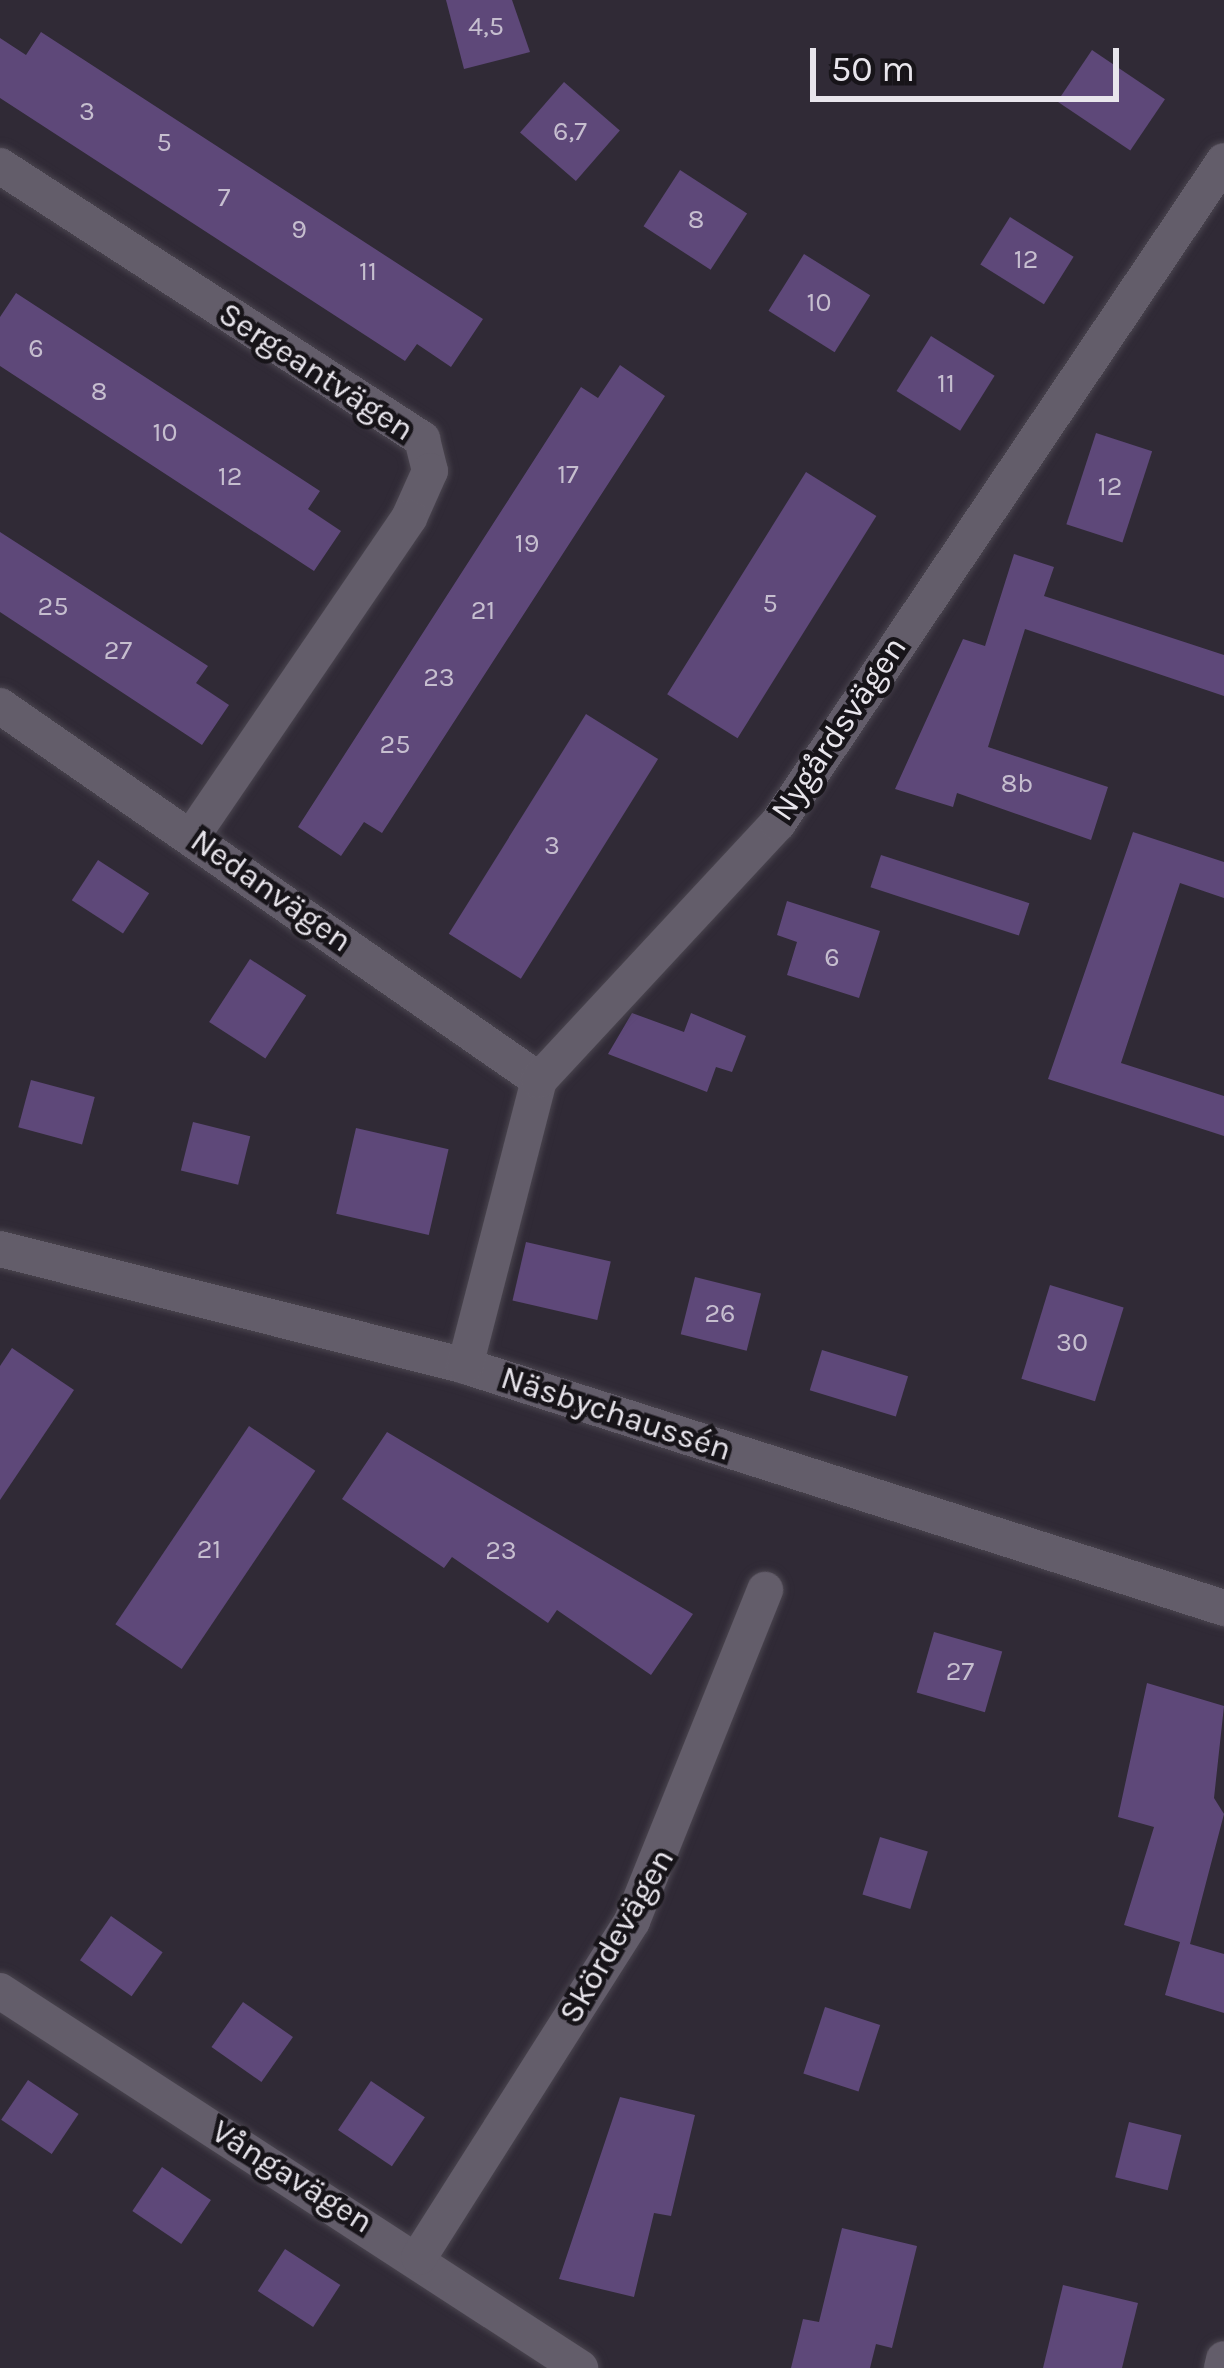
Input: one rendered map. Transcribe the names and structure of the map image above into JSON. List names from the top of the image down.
{
  "streets": {
    "street": [
      "Sergeantvägen",
      "Nygårdsvägen",
      "Nedanvägen",
      "Näsbychaussén",
      "Skördevägen",
      "Vångavägen"
    ]
  },
  "crossings": [
    ["Sergeantvägen", "Nedanvägen"],
    ["Nygårdsvägen", "Nedanvägen"],
    ["Nygårdsvägen", "Näsbychaussén"],
    ["Skördevägen", "Vångavägen"]
  ],
  "house_numbers": [
    "4,5",
    "3",
    "6,7",
    "5",
    "7",
    "8",
    "9",
    "12",
    "11",
    "10",
    "6",
    "11",
    "8",
    "10",
    "17",
    "12",
    "12",
    "19",
    "5",
    "25",
    "21",
    "27",
    "23",
    "25",
    "8b",
    "3",
    "6",
    "26",
    "30",
    "21",
    "23",
    "27"
  ],
  "scale_bar": "50 m"
}
